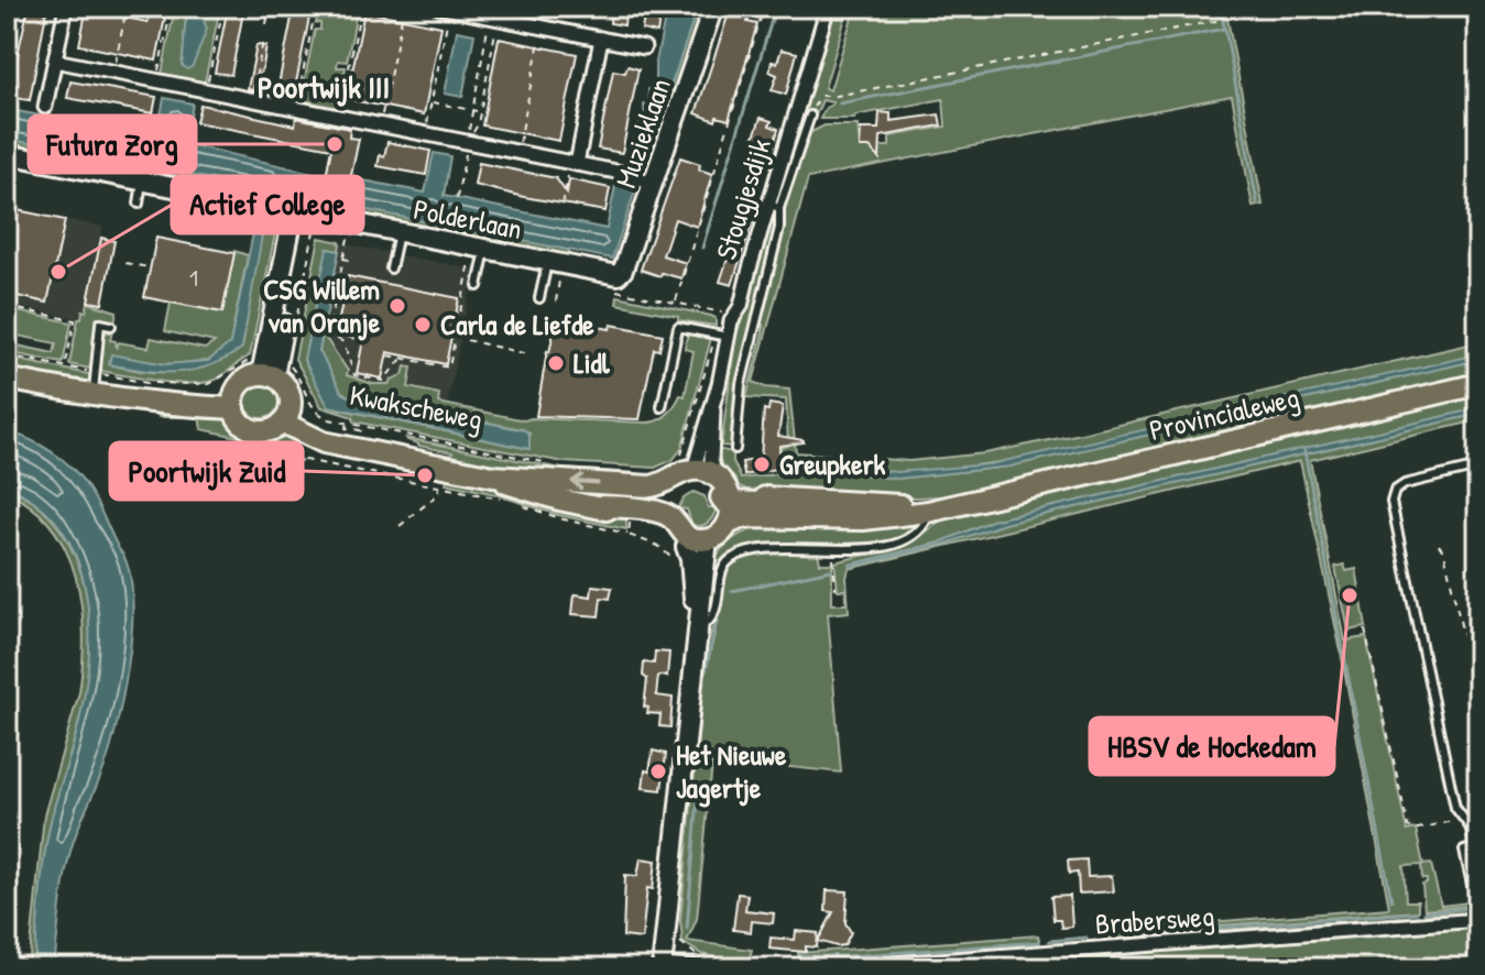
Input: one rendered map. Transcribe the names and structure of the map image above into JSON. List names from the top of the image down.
{
  "streets": {
    "main road": ["Kwakscheweg", "Provincialeweg"],
    "street": [
      "Muzieklaan",
      "Stougjesdijk",
      "Polderlaan",
      "Brabersweg"
    ]
  },
  "crossings": [
    ["Muzieklaan", "Polderlaan"],
    ["Stougjesdijk", "Kwakscheweg"],
    ["Stougjesdijk", "Provincialeweg"],
    ["Kwakscheweg", "Provincialeweg"]
  ],
  "districts": ["Poortwijk III"],
  "places": [
    "Futura Zorg",
    "Actief College",
    "CSG Willem van Oranje",
    "Carla de Liefde",
    "Lidl",
    "Greupkerk",
    "Poortwijk Zuid",
    "HBSV de Hockedam",
    "Het Nieuwe Jagertje"
  ],
  "house_numbers": ["1"]
}
